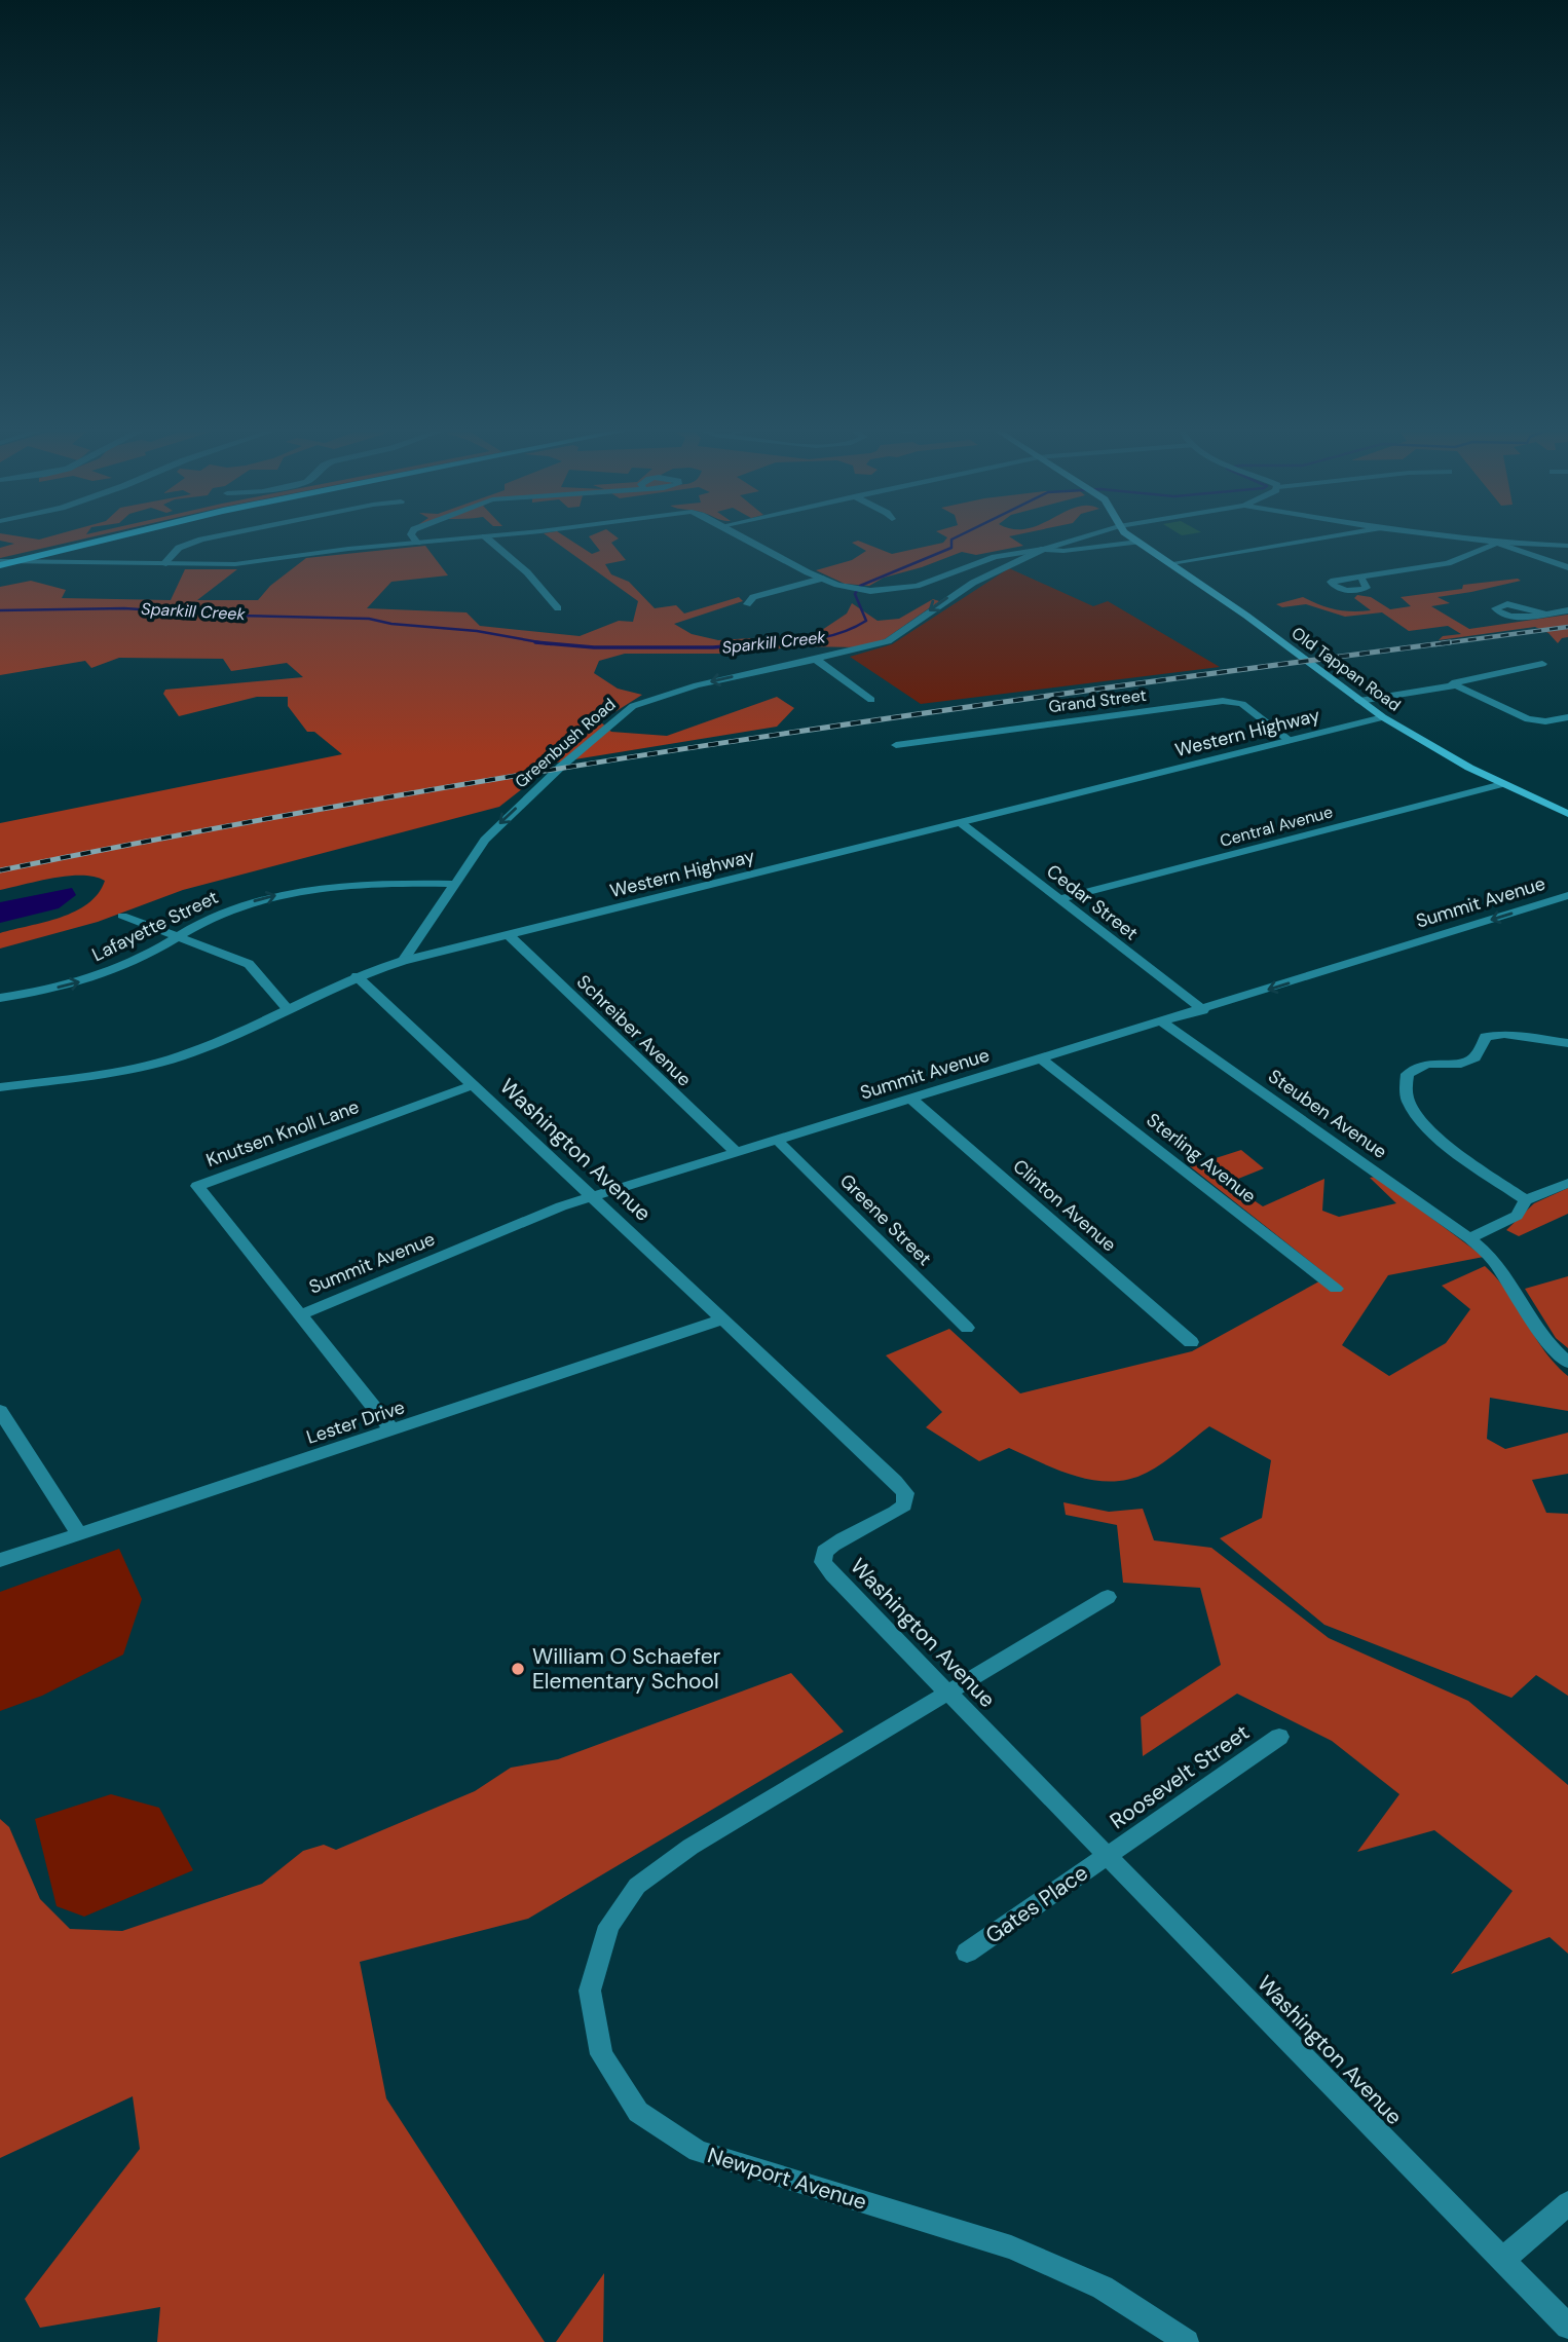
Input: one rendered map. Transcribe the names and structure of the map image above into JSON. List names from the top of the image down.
{
  "streets": {
    "main road": ["Old Tappan Road"],
    "street": [
      "Grand Street",
      "Western Highway",
      "Greenbush Road",
      "Central Avenue",
      "Cedar Street",
      "Summit Avenue",
      "Lafayette Street",
      "Schreiber Avenue",
      "Steuben Avenue",
      "Knutsen Knoll Lane",
      "Washington Avenue",
      "Sterling Avenue",
      "Clinton Avenue",
      "Greene Street",
      "Lester Drive",
      "Roosevelt Street",
      "Gates Place",
      "Newport Avenue"
    ]
  },
  "crossings": [
    ["Old Tappan Road", "Western Highway"],
    ["Old Tappan Road", "Greenbush Road"],
    ["Old Tappan Road", "Central Avenue"],
    ["Grand Street", "Western Highway"],
    ["Western Highway", "Greenbush Road"],
    ["Western Highway", "Cedar Street"],
    ["Western Highway", "Schreiber Avenue"],
    ["Western Highway", "Washington Avenue"],
    ["Greenbush Road", "Lafayette Street"],
    ["Central Avenue", "Cedar Street"],
    ["Cedar Street", "Summit Avenue"],
    ["Summit Avenue", "Schreiber Avenue"],
    ["Summit Avenue", "Steuben Avenue"],
    ["Summit Avenue", "Knutsen Knoll Lane"],
    ["Summit Avenue", "Washington Avenue"],
    ["Summit Avenue", "Sterling Avenue"],
    ["Summit Avenue", "Clinton Avenue"],
    ["Summit Avenue", "Greene Street"],
    ["Knutsen Knoll Lane", "Washington Avenue"],
    ["Knutsen Knoll Lane", "Lester Drive"],
    ["Washington Avenue", "Lester Drive"],
    ["Washington Avenue", "Roosevelt Street"],
    ["Washington Avenue", "Gates Place"],
    ["Washington Avenue", "Newport Avenue"],
    ["Roosevelt Street", "Gates Place"]
  ],
  "one_way": ["Greenbush Road", "Lafayette Street"],
  "water": ["Sparkill Creek"],
  "places": ["William O Schaefer Elementary School"]
}
